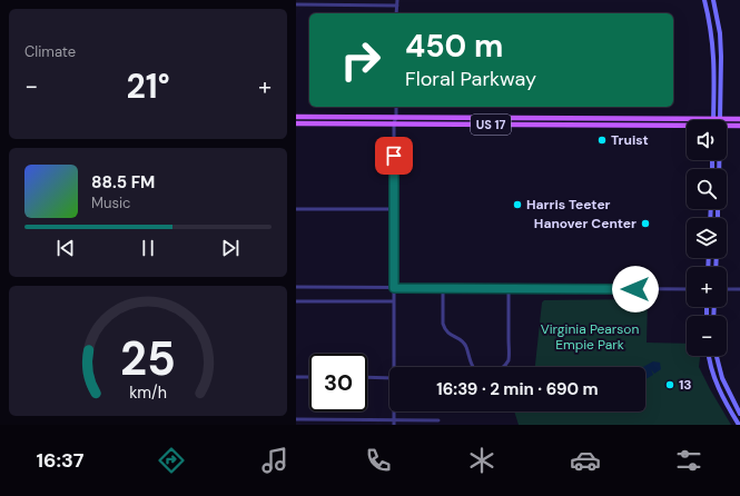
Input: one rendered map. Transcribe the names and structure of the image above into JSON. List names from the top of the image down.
{
  "streets": {
    "main road": ["US 17"]
  },
  "parks": ["Virginia Pearson Empie Park"],
  "places": [
    "Truist",
    "Harris Teeter",
    "Hanover Center",
    "13"
  ],
  "page": {
    "tile": "Climate",
    "turn": ["450 m", "Floral Parkway"],
    "heat": ["−", "21°", "+"],
    "map_buttons": ["+", "−"],
    "song": ["88.5 FM", "Music"],
    "limit": "30",
    "trip": "16:39 · 2 min · 690 m",
    "tabs": "16:37",
    "gauge": ["25", "km/h"]
  }
}
